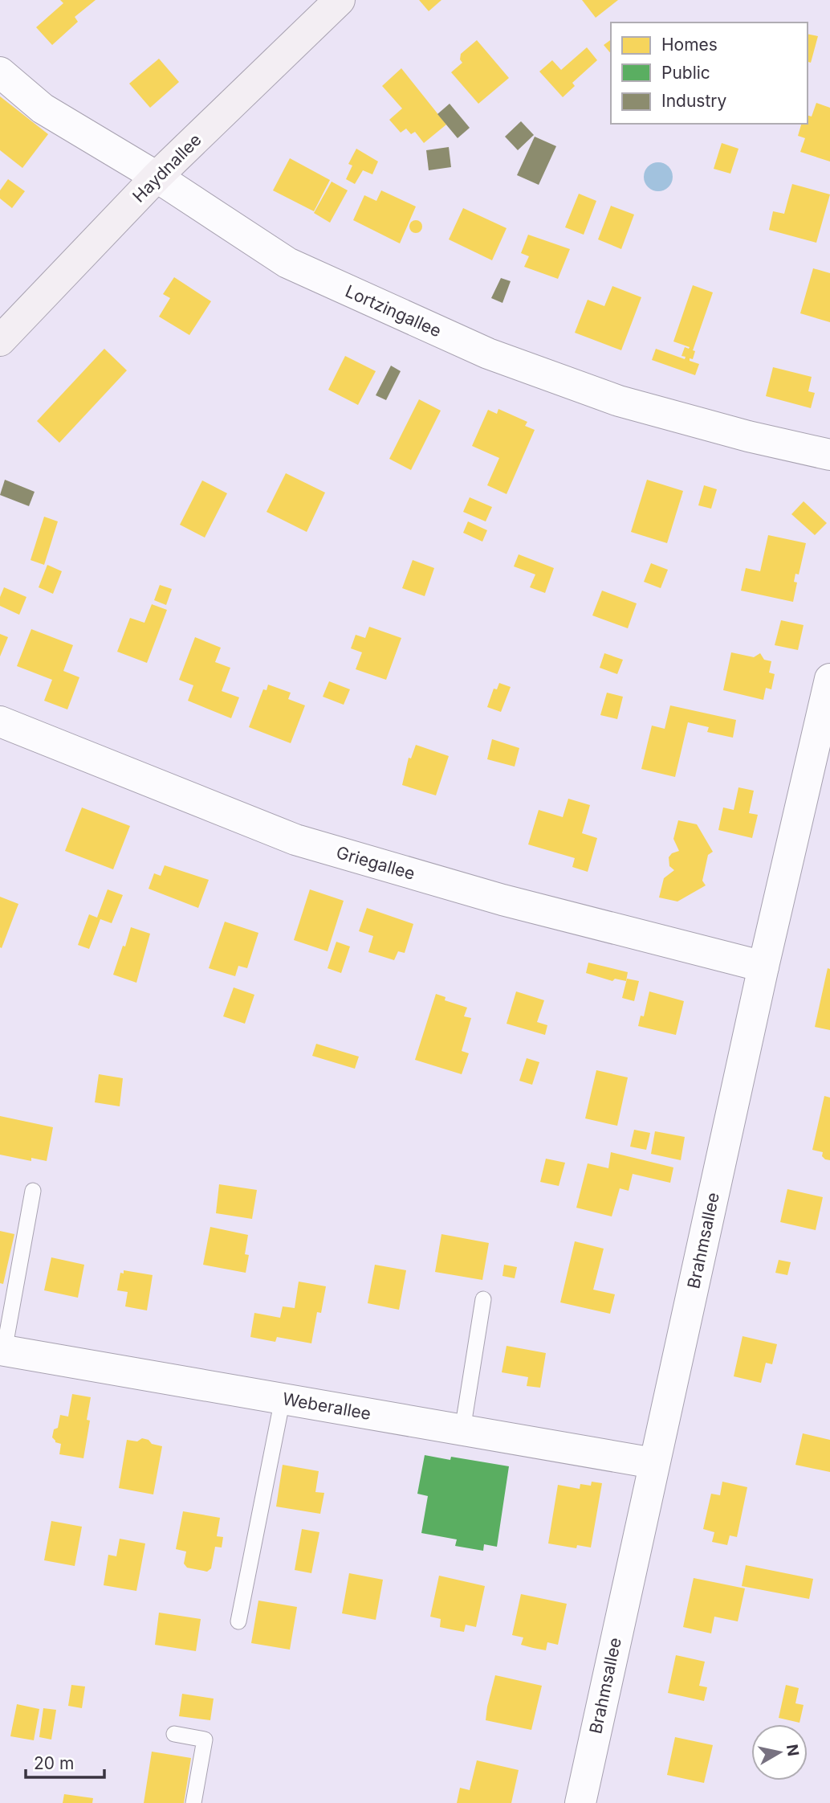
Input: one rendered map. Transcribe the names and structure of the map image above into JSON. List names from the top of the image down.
{
  "streets": {
    "street": [
      "Haydnallee",
      "Lortzingallee",
      "Griegallee",
      "Brahmsallee",
      "Weberallee"
    ]
  },
  "crossings": [
    ["Haydnallee", "Lortzingallee"],
    ["Griegallee", "Brahmsallee"],
    ["Brahmsallee", "Weberallee"]
  ],
  "legend": ["Homes", "Public", "Industry"],
  "scale_bar": "20 m",
  "north": "right"
}
